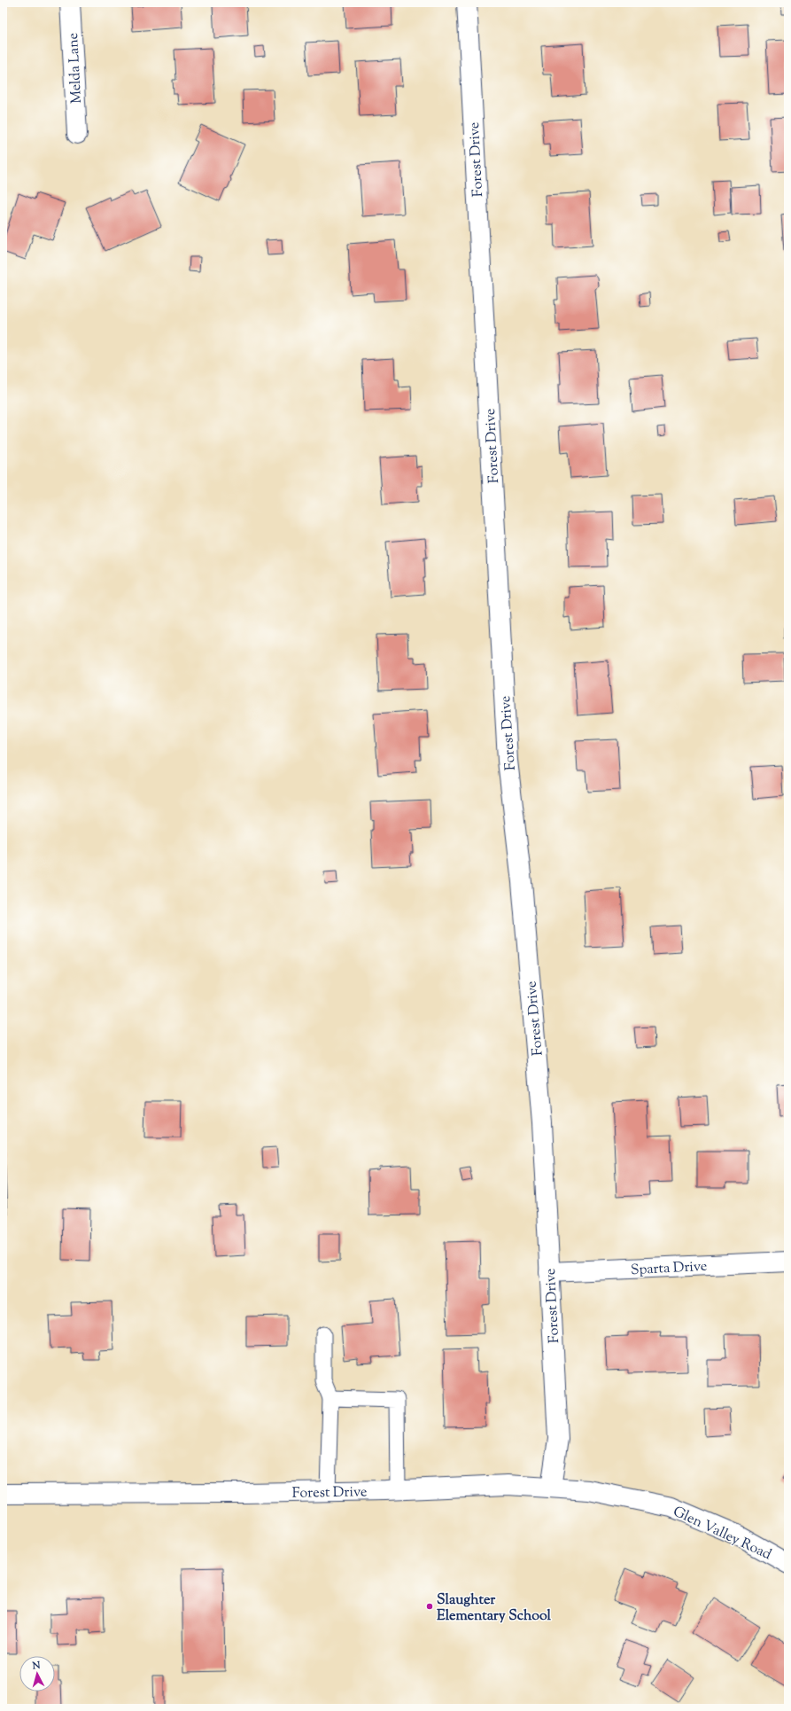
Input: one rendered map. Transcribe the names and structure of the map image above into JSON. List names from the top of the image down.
{
  "streets": {
    "street": [
      "Melda Lane",
      "Forest Drive",
      "Sparta Drive",
      "Glen Valley Road"
    ]
  },
  "crossings": [
    ["Forest Drive", "Sparta Drive"],
    ["Forest Drive", "Glen Valley Road"]
  ],
  "places": ["Slaughter Elementary School"],
  "north": "top"
}
